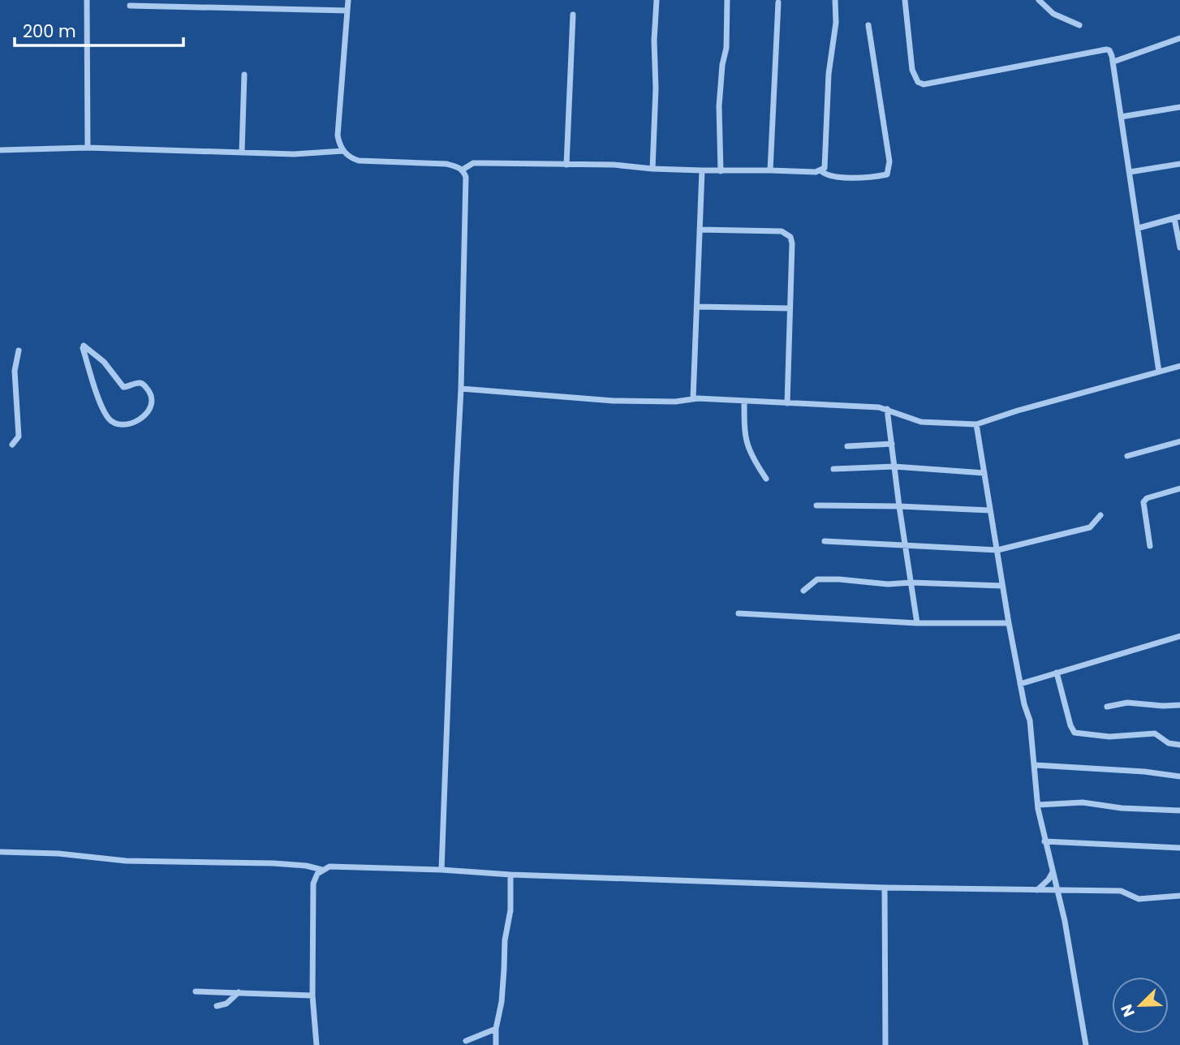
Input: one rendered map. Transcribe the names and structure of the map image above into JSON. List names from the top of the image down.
{
  "scale_bar": "200 m",
  "north": "bottom left"
}
